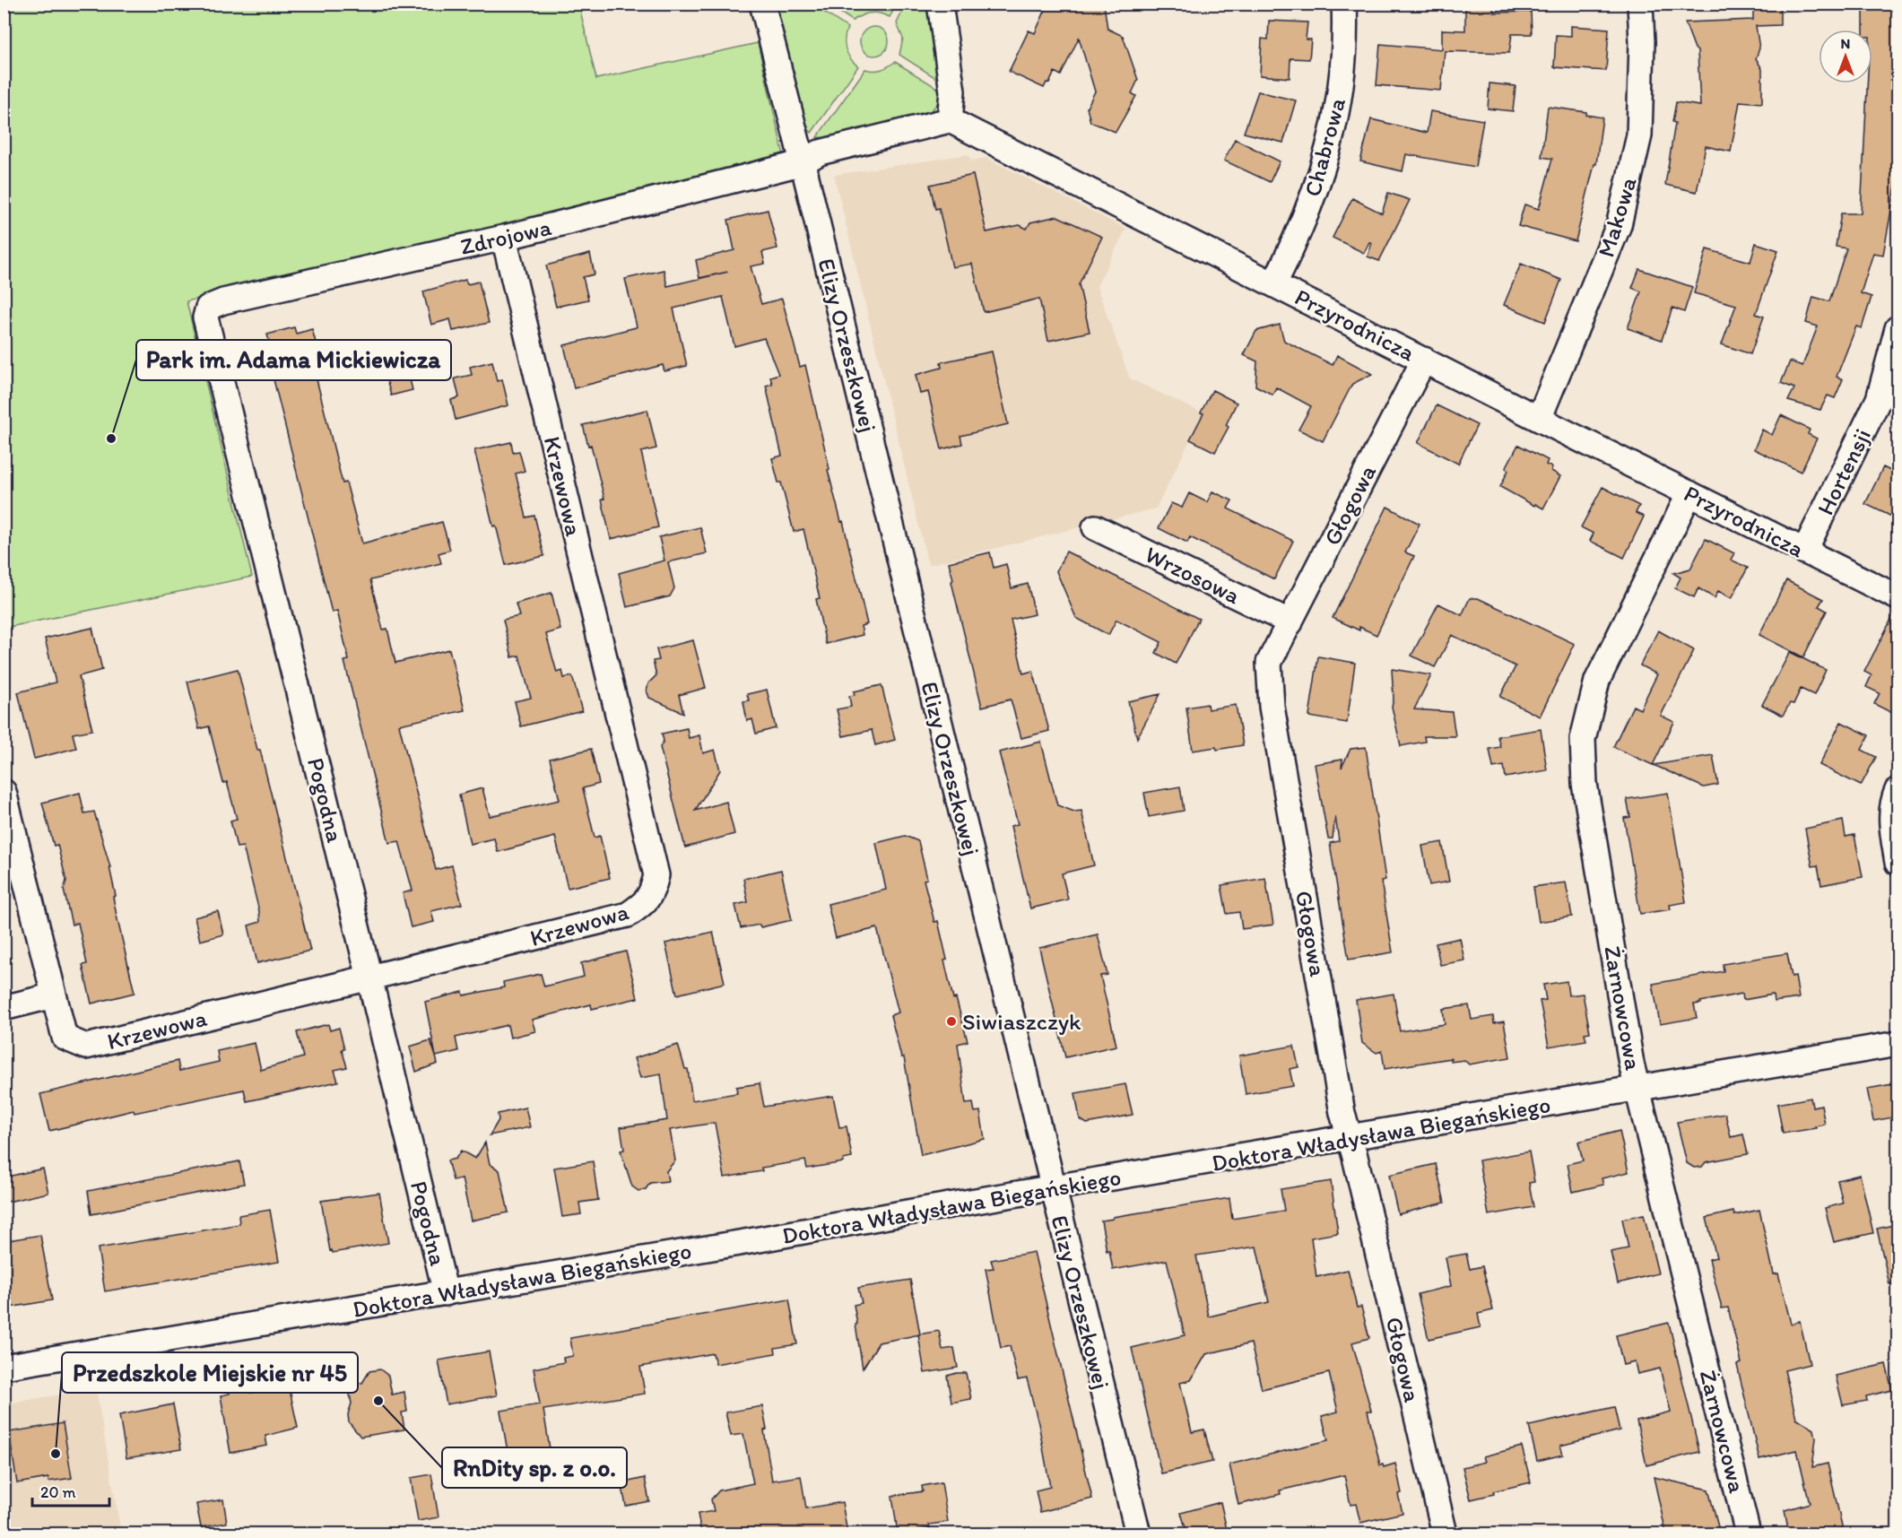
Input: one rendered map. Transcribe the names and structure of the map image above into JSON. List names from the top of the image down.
{
  "streets": {
    "street": [
      "Chabrowa",
      "Makowa",
      "Zdrojowa",
      "Przyrodnicza",
      "Elizy Orzeszkowej",
      "Hortensji",
      "Krzewowa",
      "Głogowa",
      "Wrzosowa",
      "Pogodna",
      "Żarnowcowa",
      "Doktora Władysława Biegańskiego"
    ]
  },
  "crossings": [
    ["Chabrowa", "Przyrodnicza"],
    ["Makowa", "Przyrodnicza"],
    ["Zdrojowa", "Elizy Orzeszkowej"],
    ["Zdrojowa", "Krzewowa"],
    ["Zdrojowa", "Pogodna"],
    ["Przyrodnicza", "Hortensji"],
    ["Przyrodnicza", "Głogowa"],
    ["Przyrodnicza", "Żarnowcowa"],
    ["Elizy Orzeszkowej", "Doktora Władysława Biegańskiego"],
    ["Krzewowa", "Pogodna"],
    ["Głogowa", "Wrzosowa"],
    ["Głogowa", "Doktora Władysława Biegańskiego"],
    ["Pogodna", "Doktora Władysława Biegańskiego"],
    ["Żarnowcowa", "Doktora Władysława Biegańskiego"]
  ],
  "places": [
    "Park im. Adama Mickiewicza",
    "Siwiaszczyk",
    "RnDity sp. z o.o.",
    "Przedszkole Miejskie nr 45"
  ],
  "scale_bar": "20 m",
  "north": "top"
}
